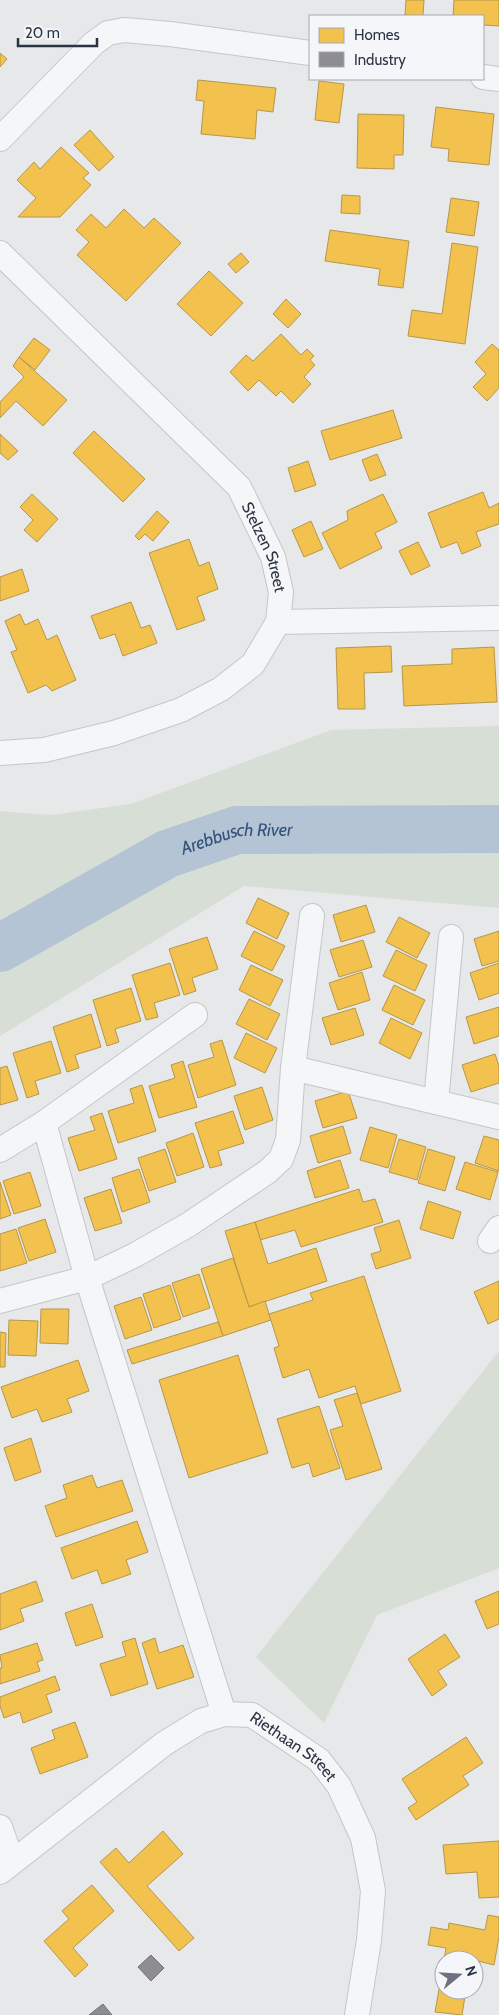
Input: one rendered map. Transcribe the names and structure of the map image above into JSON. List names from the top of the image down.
{
  "streets": {
    "street": ["Stelzen Street", "Riethaan Street"]
  },
  "water": ["Arebbusch River"],
  "legend": ["Homes", "Industry"],
  "scale_bar": "20 m",
  "north": "right"
}
